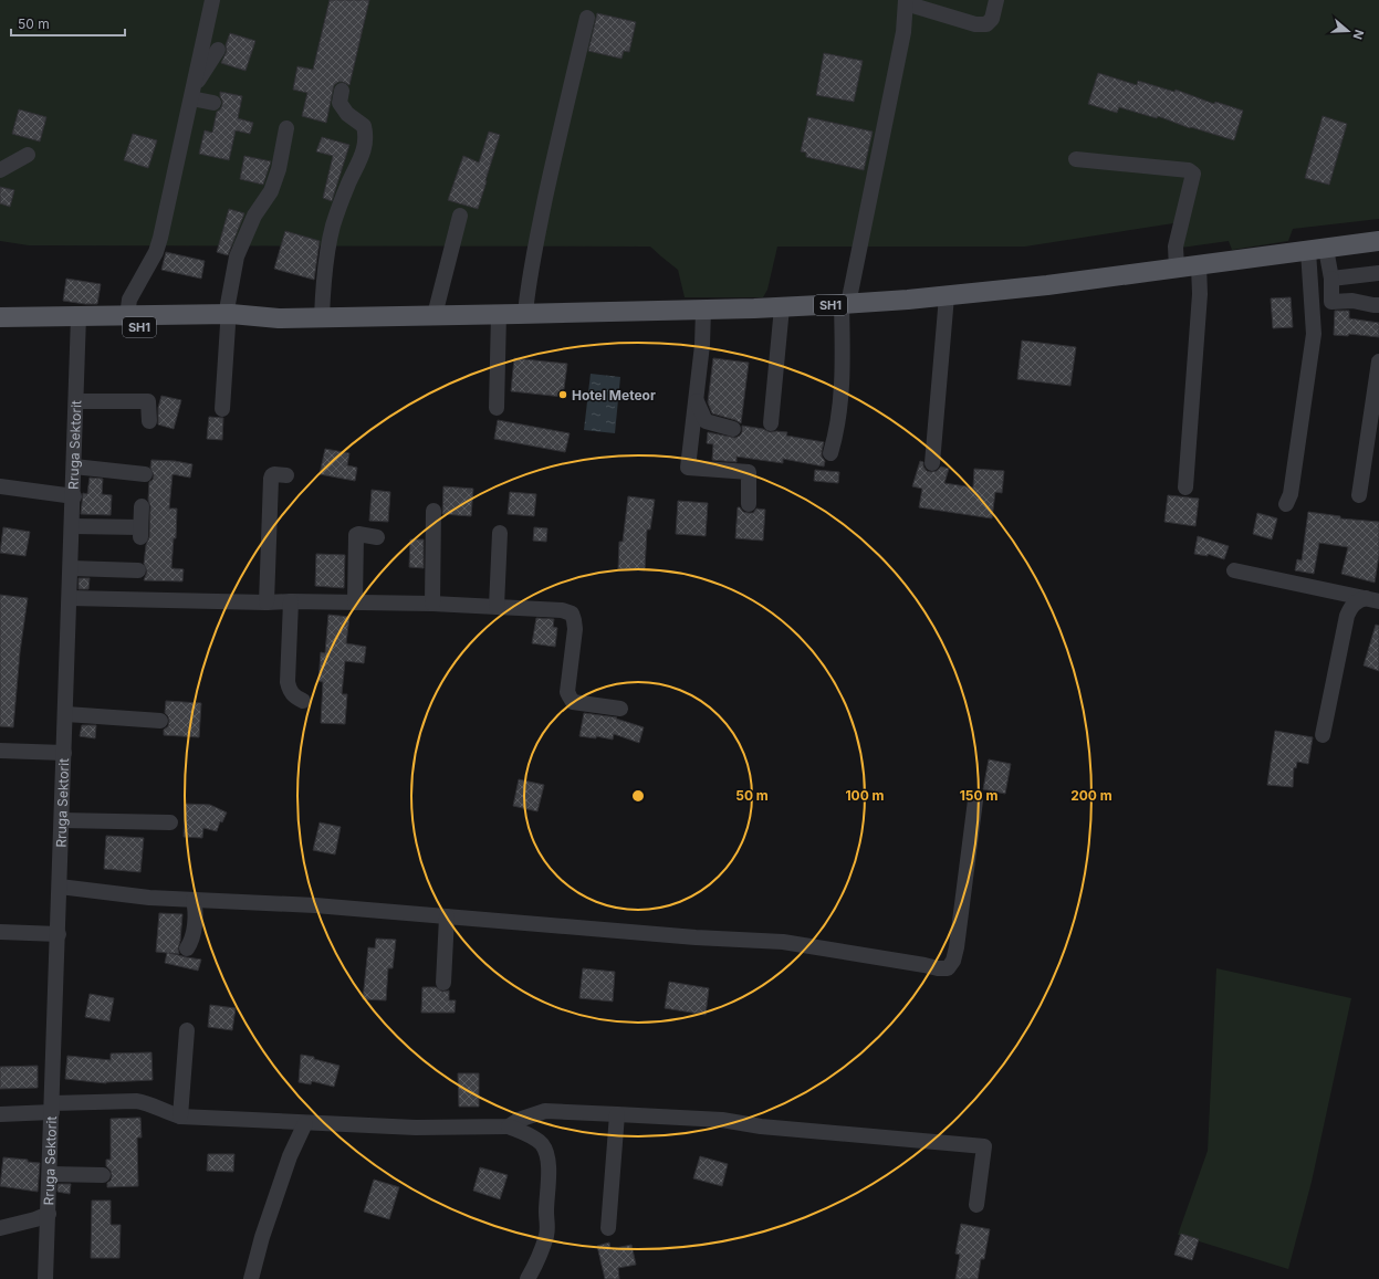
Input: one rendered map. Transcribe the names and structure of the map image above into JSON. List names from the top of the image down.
{
  "streets": {
    "main road": ["SH1"],
    "street": ["Rruga Sektorit"]
  },
  "crossings": [
    ["SH1", "Rruga Sektorit"]
  ],
  "places": ["Hotel Meteor"],
  "scale_bar": "50 m",
  "north": "right",
  "rings": [
    "50 m",
    "100 m",
    "150 m",
    "200 m"
  ]
}
